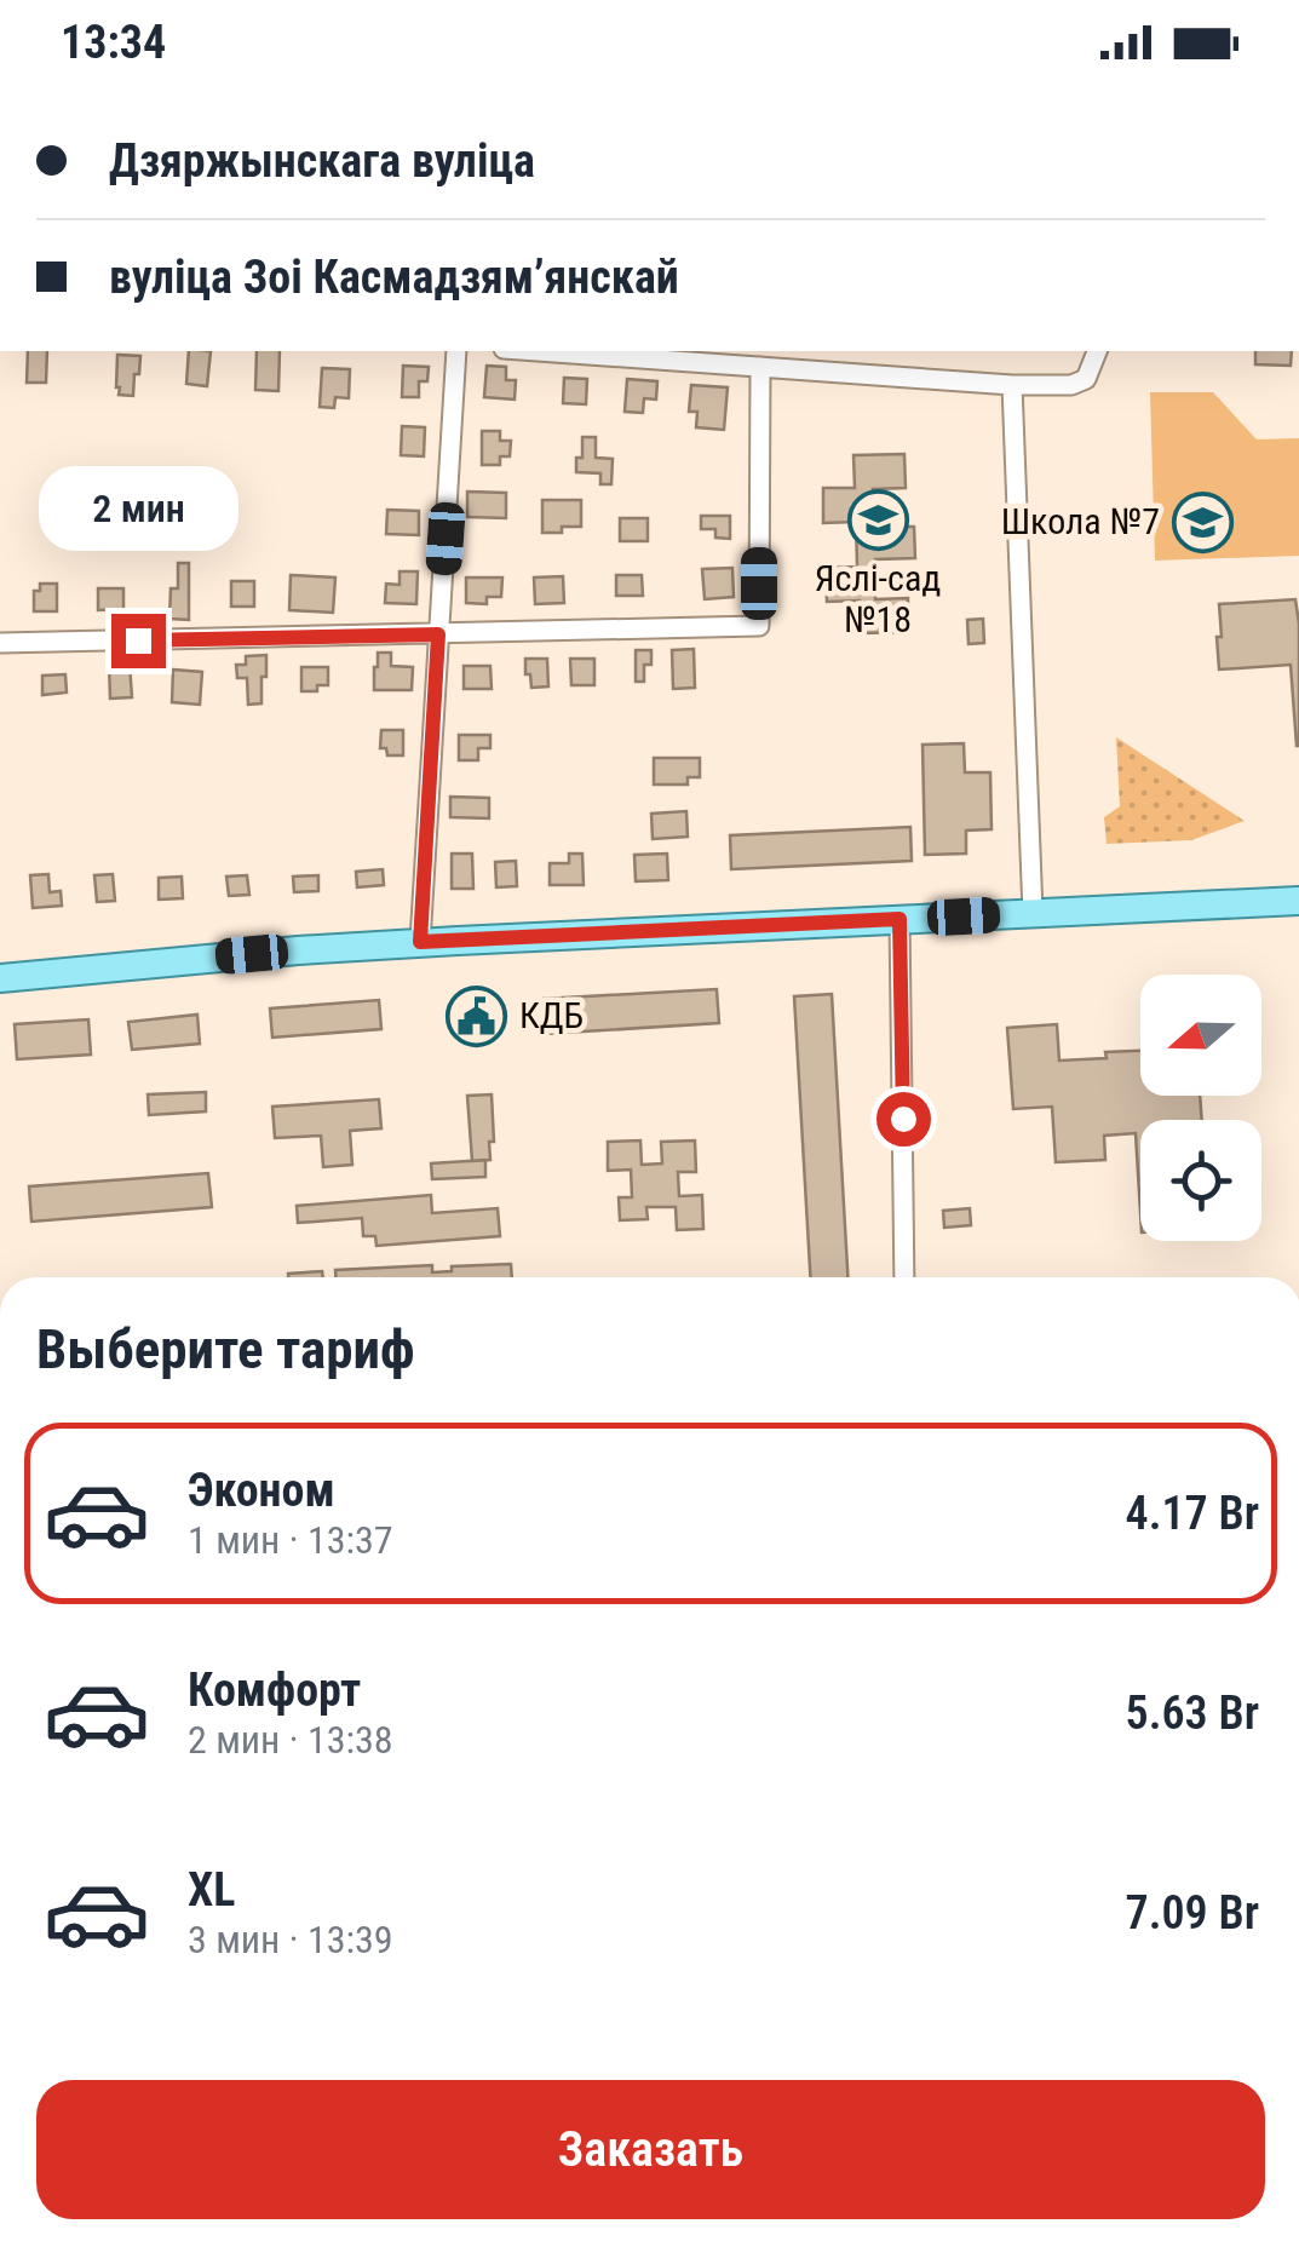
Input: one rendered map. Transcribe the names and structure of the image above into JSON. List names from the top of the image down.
{
  "places": {
    "school or university": ["Яслі-сад №18", "Школа №7"],
    "public building": ["КДБ"]
  },
  "north": "left",
  "page": {
    "status": "13:34",
    "banner": ["Дзяржынскага вуліца", "вуліца Зоі Касмадзямʼянскай"],
    "bubble": "2 мин",
    "heading": "Выберите тариф",
    "list": [
      {
        "name": "Эконом",
        "note": "1 мин · 13:37",
        "value": "4.17 Br"
      },
      {
        "name": "Комфорт",
        "note": "2 мин · 13:38",
        "value": "5.63 Br"
      },
      {
        "name": "XL",
        "note": "3 мин · 13:39",
        "value": "7.09 Br"
      }
    ],
    "buttons": "Заказать"
  }
}
